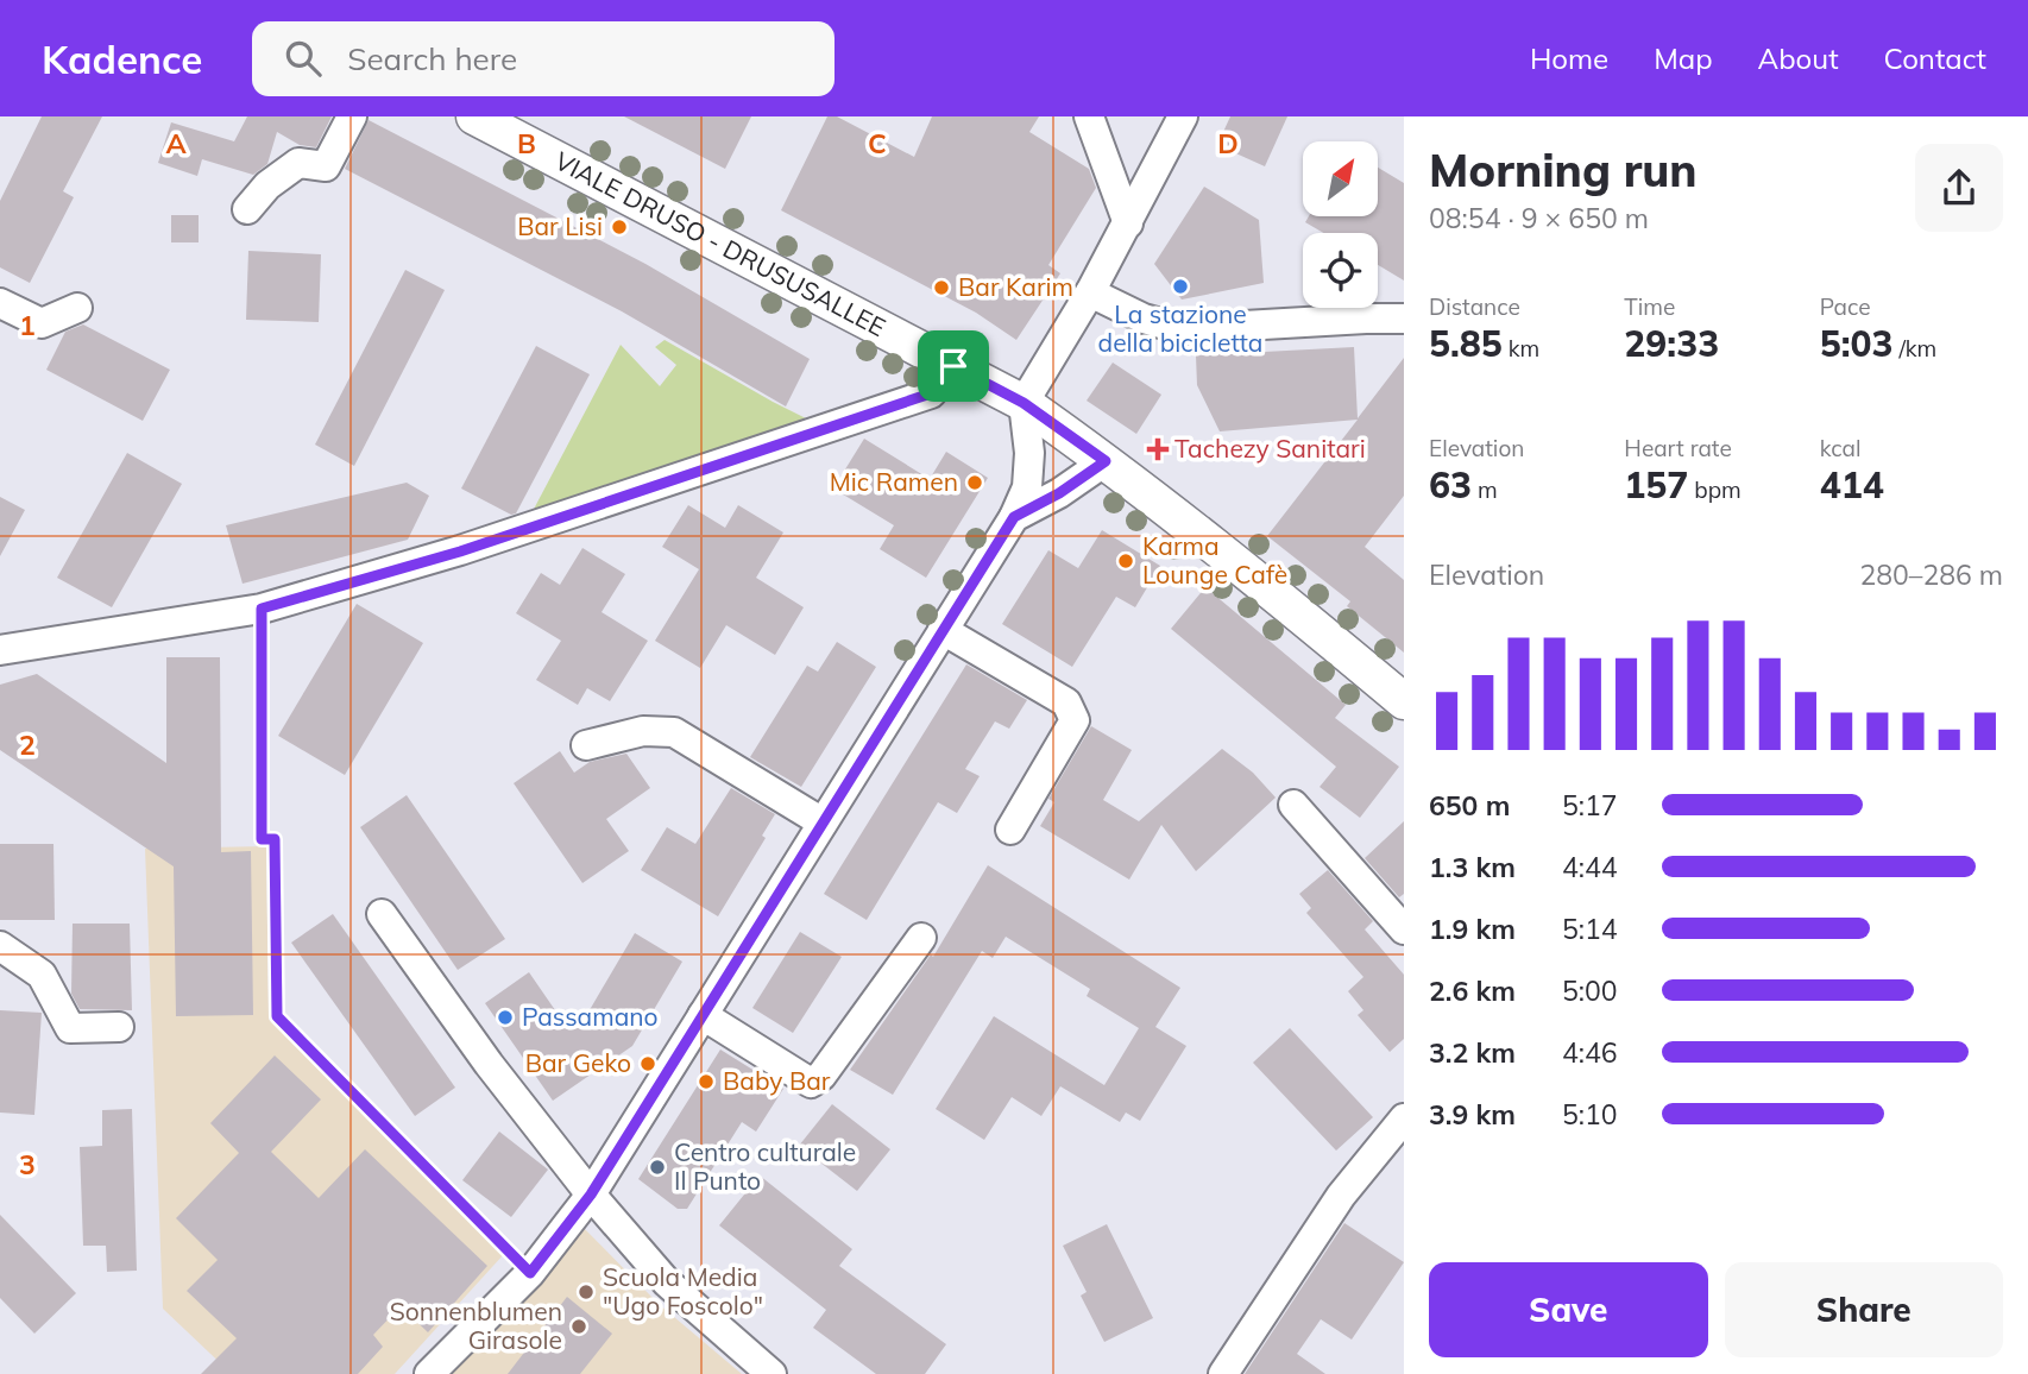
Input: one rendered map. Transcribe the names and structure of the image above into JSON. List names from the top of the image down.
{
  "streets": {
    "main road": ["VIALE DRUSO - DRUSUSALLEE"]
  },
  "places": {
    "other": [
      "Bar Lisi",
      "La stazione della bicicletta",
      "Bar Karim",
      "Mic Ramen",
      "Karma Lounge Cafè",
      "Passamano",
      "Bar Geko",
      "Baby Bar",
      "Centro culturale Il Punto",
      "Scuola Media \"Ugo Foscolo\"",
      "Sonnenblumen Girasole"
    ],
    "health": ["Tachezy Sanitari"]
  },
  "north": "top right",
  "page": {
    "header": "Kadence",
    "search": "Search here",
    "nav": [
      "Home",
      "Map",
      "About",
      "Contact"
    ],
    "heading": ["Morning run", "08:54 · 9 × 650 m"],
    "stats": [
      ["Distance", "5.85 km"],
      ["Time", "29:33"],
      ["Pace", "5:03 /km"],
      ["Elevation", "63 m"],
      ["Heart rate", "157 bpm"],
      ["kcal", "414"]
    ],
    "chart": ["Elevation", "280–286 m"],
    "list": [
      {
        "name": "650 m",
        "note": "5:17"
      },
      {
        "name": "1.3 km",
        "note": "4:44"
      },
      {
        "name": "1.9 km",
        "note": "5:14"
      },
      {
        "name": "2.6 km",
        "note": "5:00"
      },
      {
        "name": "3.2 km",
        "note": "4:46"
      },
      {
        "name": "3.9 km",
        "note": "5:10"
      }
    ],
    "buttons": ["Save", "Share"]
  },
  "grid": {
    "columns": [
      "A",
      "B",
      "C",
      "D"
    ],
    "rows": ["1", "2", "3"]
  }
}
